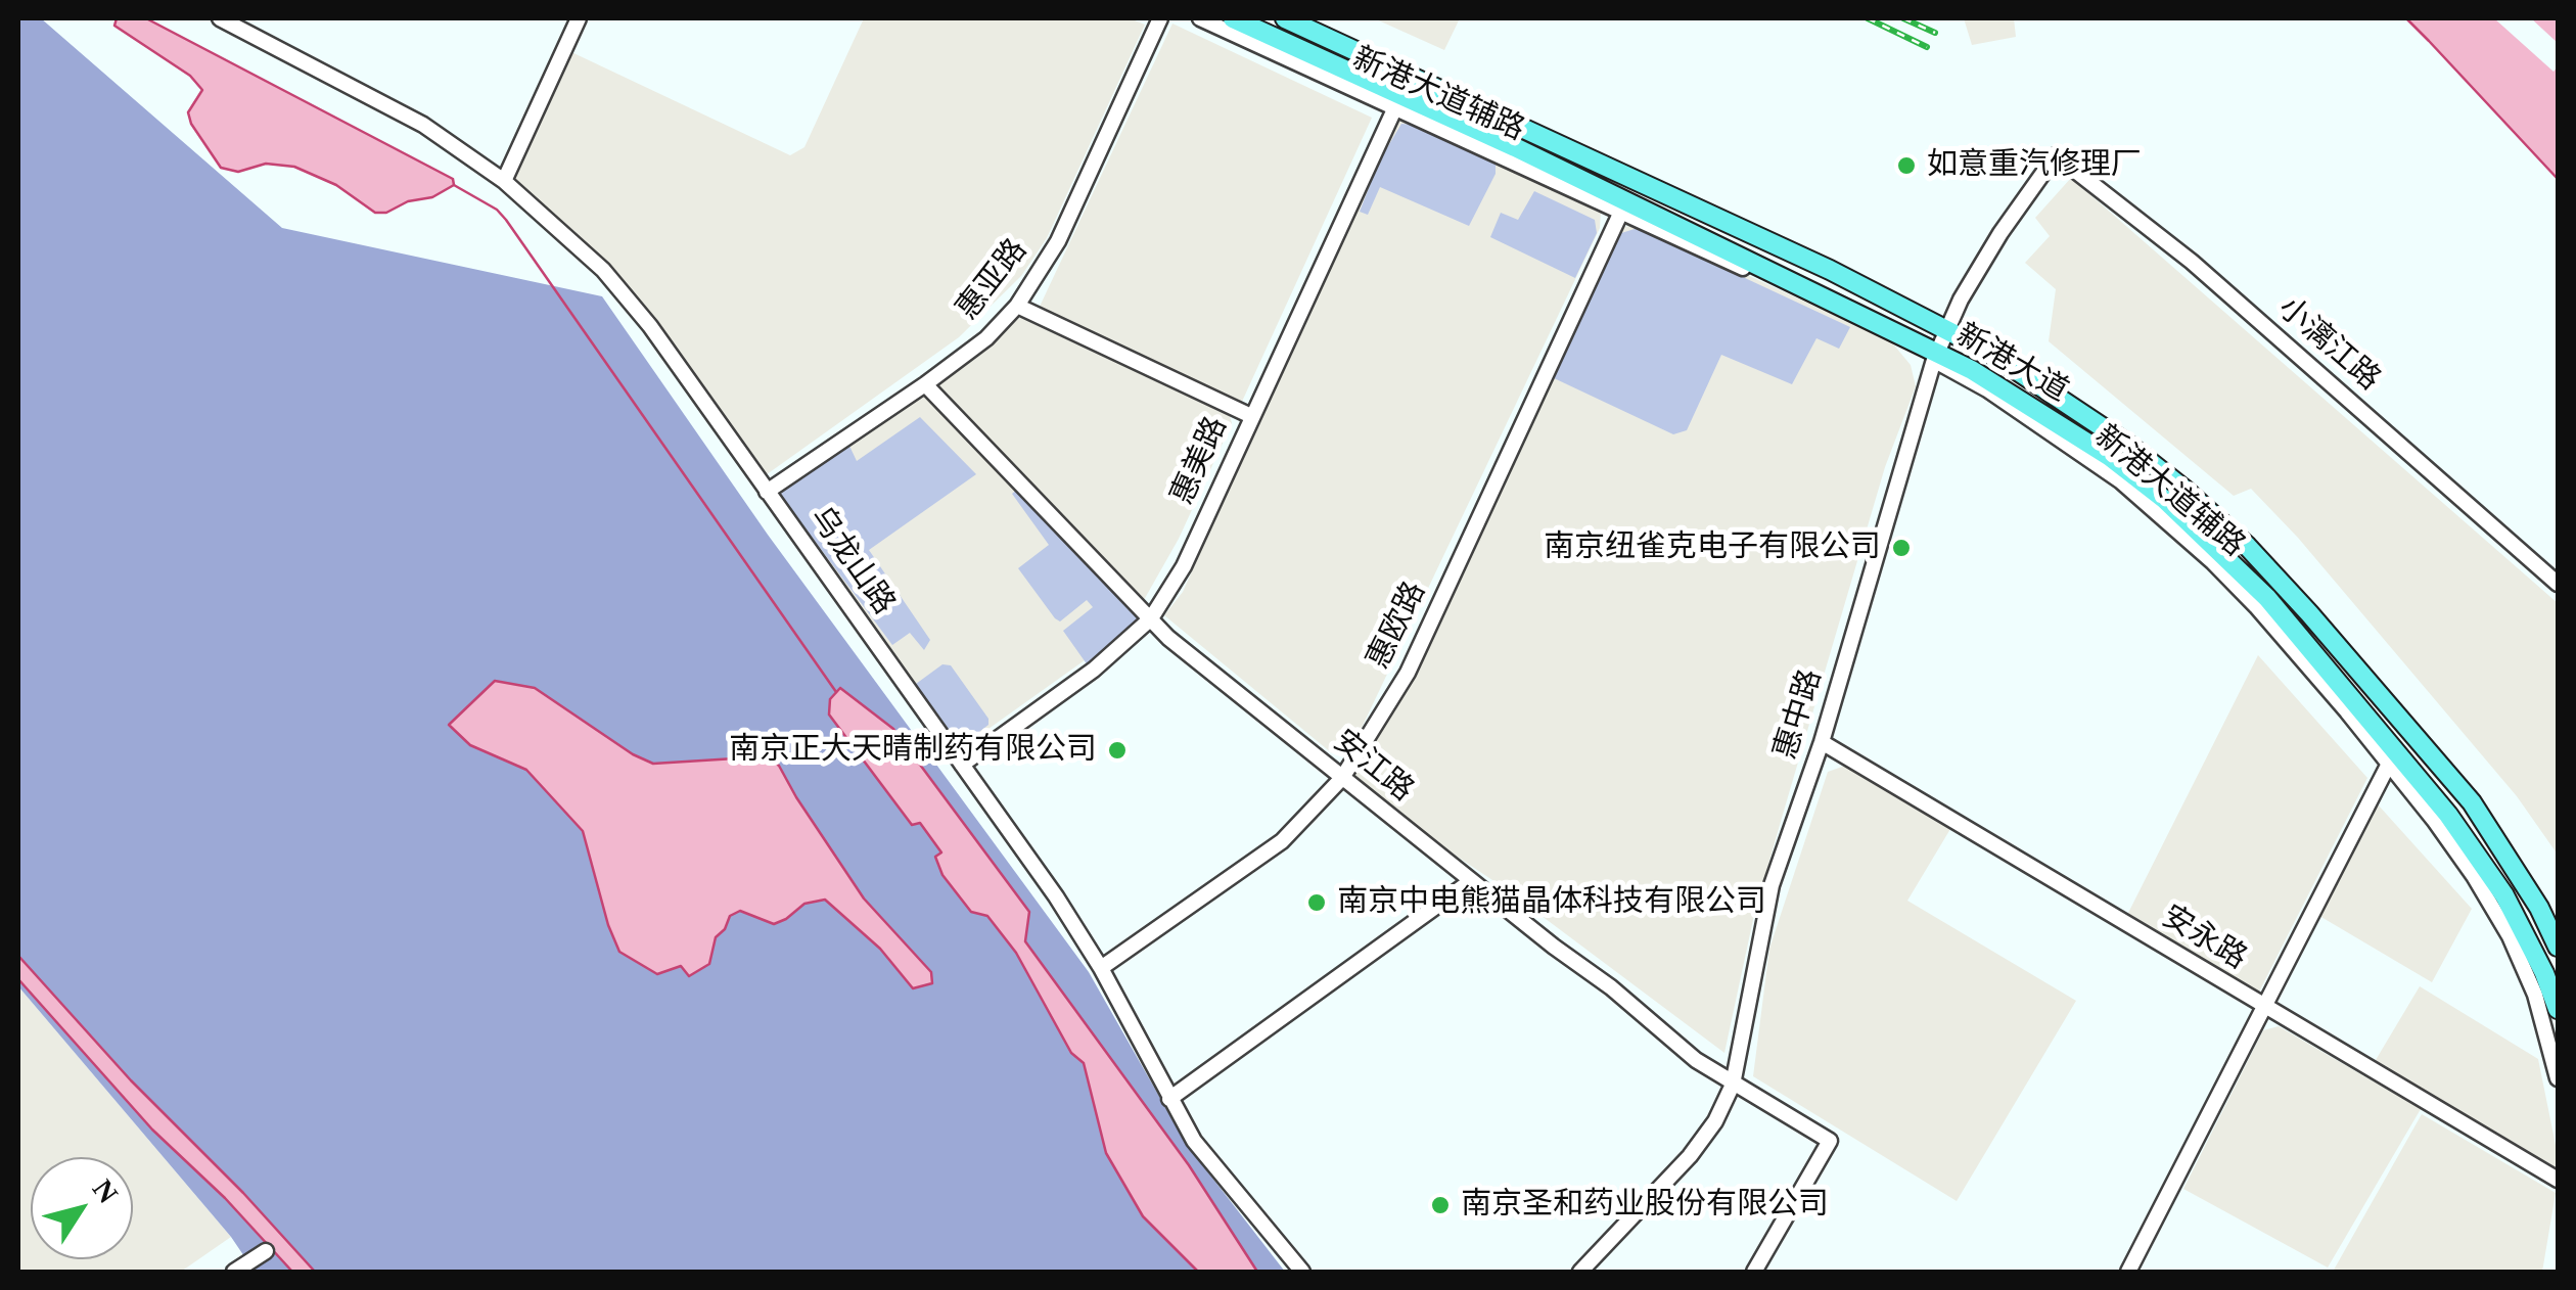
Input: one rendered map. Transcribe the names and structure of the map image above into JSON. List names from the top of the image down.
{
  "streets": {
    "main road": ["新港大道"],
    "street": [
      "新港大道辅路",
      "惠亚路",
      "小漓江路",
      "惠美路",
      "乌龙山路",
      "惠欧路",
      "惠中路",
      "安江路",
      "安永路"
    ]
  },
  "crossings": [
    ["新港大道辅路", "新港大道"],
    ["新港大道辅路", "惠美路"],
    ["新港大道辅路", "惠欧路"],
    ["新港大道辅路", "惠中路"],
    ["惠亚路", "乌龙山路"],
    ["惠亚路", "安江路"],
    ["小漓江路", "惠中路"],
    ["新港大道", "惠中路"],
    ["惠美路", "乌龙山路"],
    ["惠美路", "安江路"],
    ["乌龙山路", "惠欧路"],
    ["惠欧路", "安江路"],
    ["惠中路", "安江路"],
    ["惠中路", "安永路"]
  ],
  "places": [
    "如意重汽修理厂",
    "南京纽雀克电子有限公司",
    "南京正大天晴制药有限公司",
    "南京中电熊猫晶体科技有限公司",
    "南京圣和药业股份有限公司"
  ],
  "north": "top right"
}
